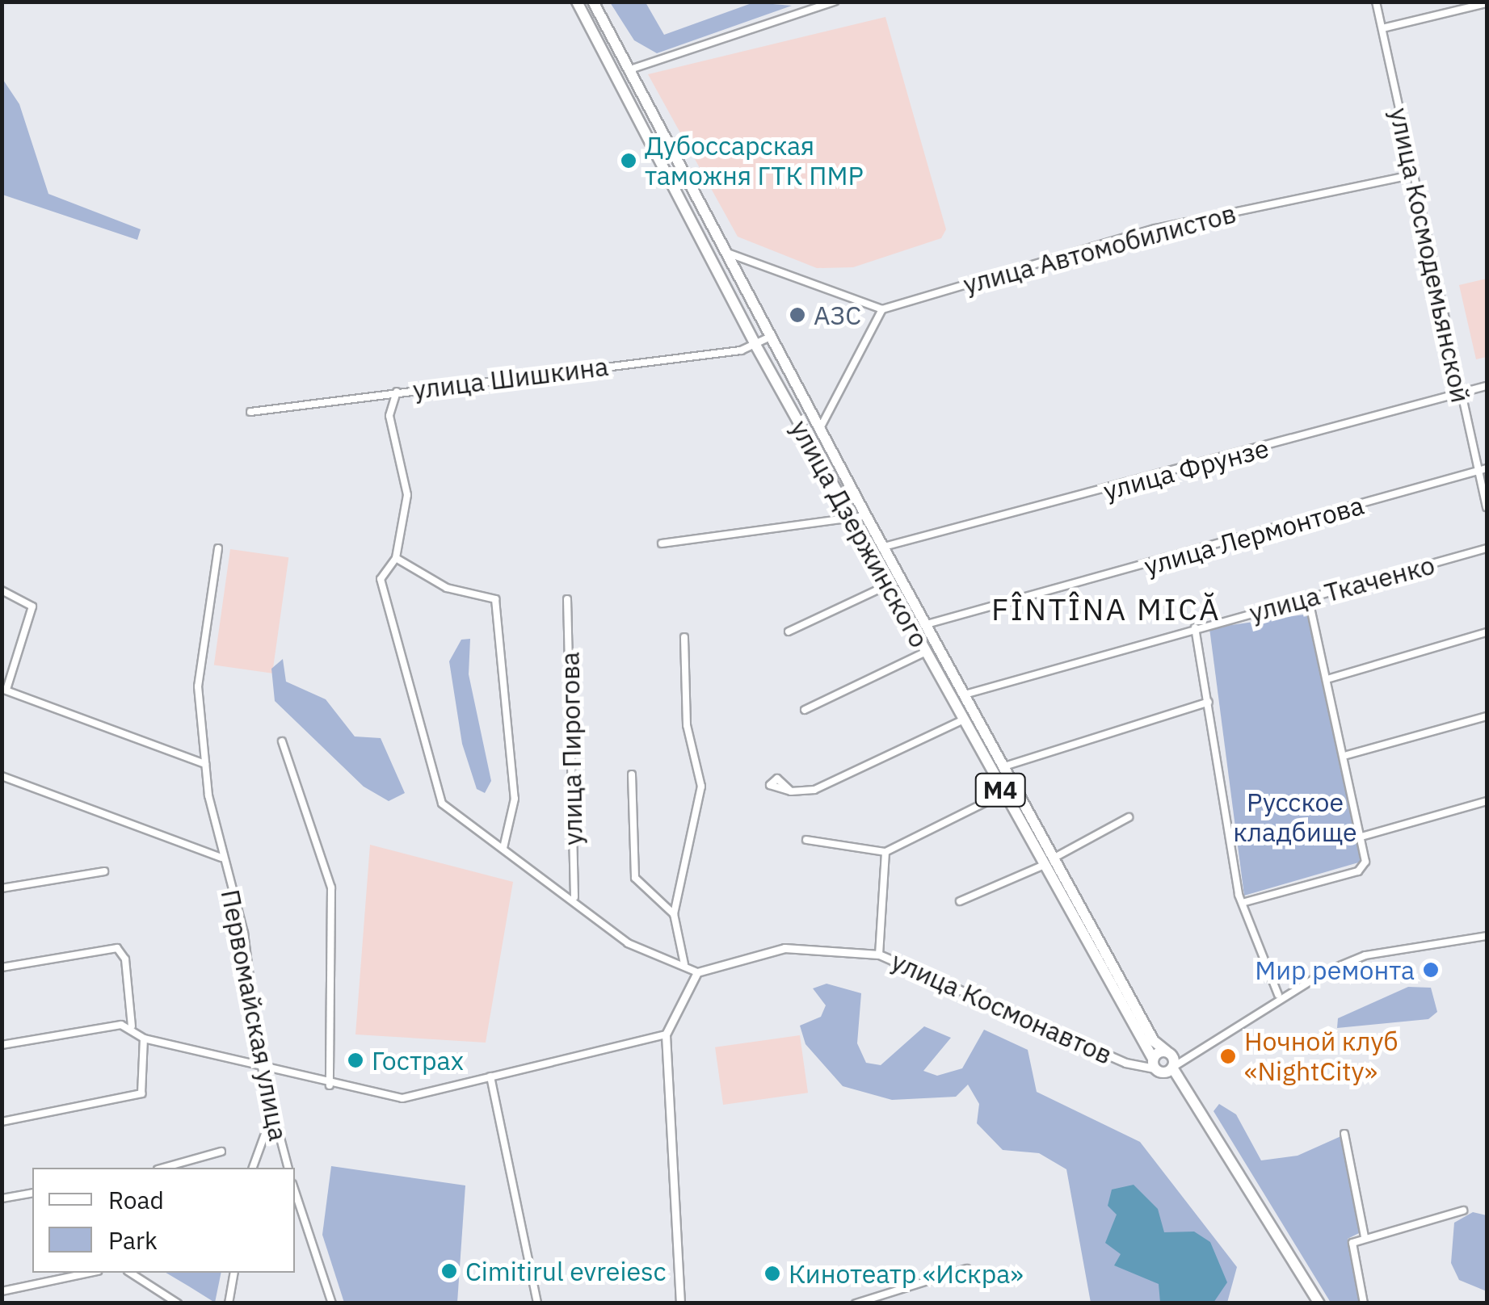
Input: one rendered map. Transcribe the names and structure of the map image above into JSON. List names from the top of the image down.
{
  "streets": {
    "highway": ["улица Дзержинского", "M4"],
    "street": [
      "улица Автомобилистов",
      "улица Космодемьянской",
      "улица Шишкина",
      "улица Фрунзе",
      "улица Лермонтова",
      "улица Ткаченко",
      "улица Пирогова",
      "улица Космонавтов",
      "Первомайская улица"
    ]
  },
  "crossings": [
    ["улица Автомобилистов", "улица Космодемьянской"],
    ["улица Космодемьянской", "улица Фрунзе"],
    ["улица Космодемьянской", "улица Лермонтова"],
    ["улица Шишкина", "улица Дзержинского"],
    ["улица Фрунзе", "улица Дзержинского"],
    ["улица Дзержинского", "улица Лермонтова"],
    ["улица Дзержинского", "улица Ткаченко"],
    ["улица Дзержинского", "M4"],
    ["улица Дзержинского", "улица Космонавтов"],
    ["M4", "улица Космонавтов"]
  ],
  "districts": ["FÎNTÎNA MICĂ"],
  "parks": ["Русское кладбище"],
  "places": [
    "Дубоссарская таможня ГТК ПМР",
    "АЗС",
    "Мир ремонта",
    "Ночной клуб «NightCity»",
    "Гострах",
    "Cimitirul evreiesc",
    "Кинотеатр «Искра»"
  ],
  "legend": ["Road", "Park"]
}
